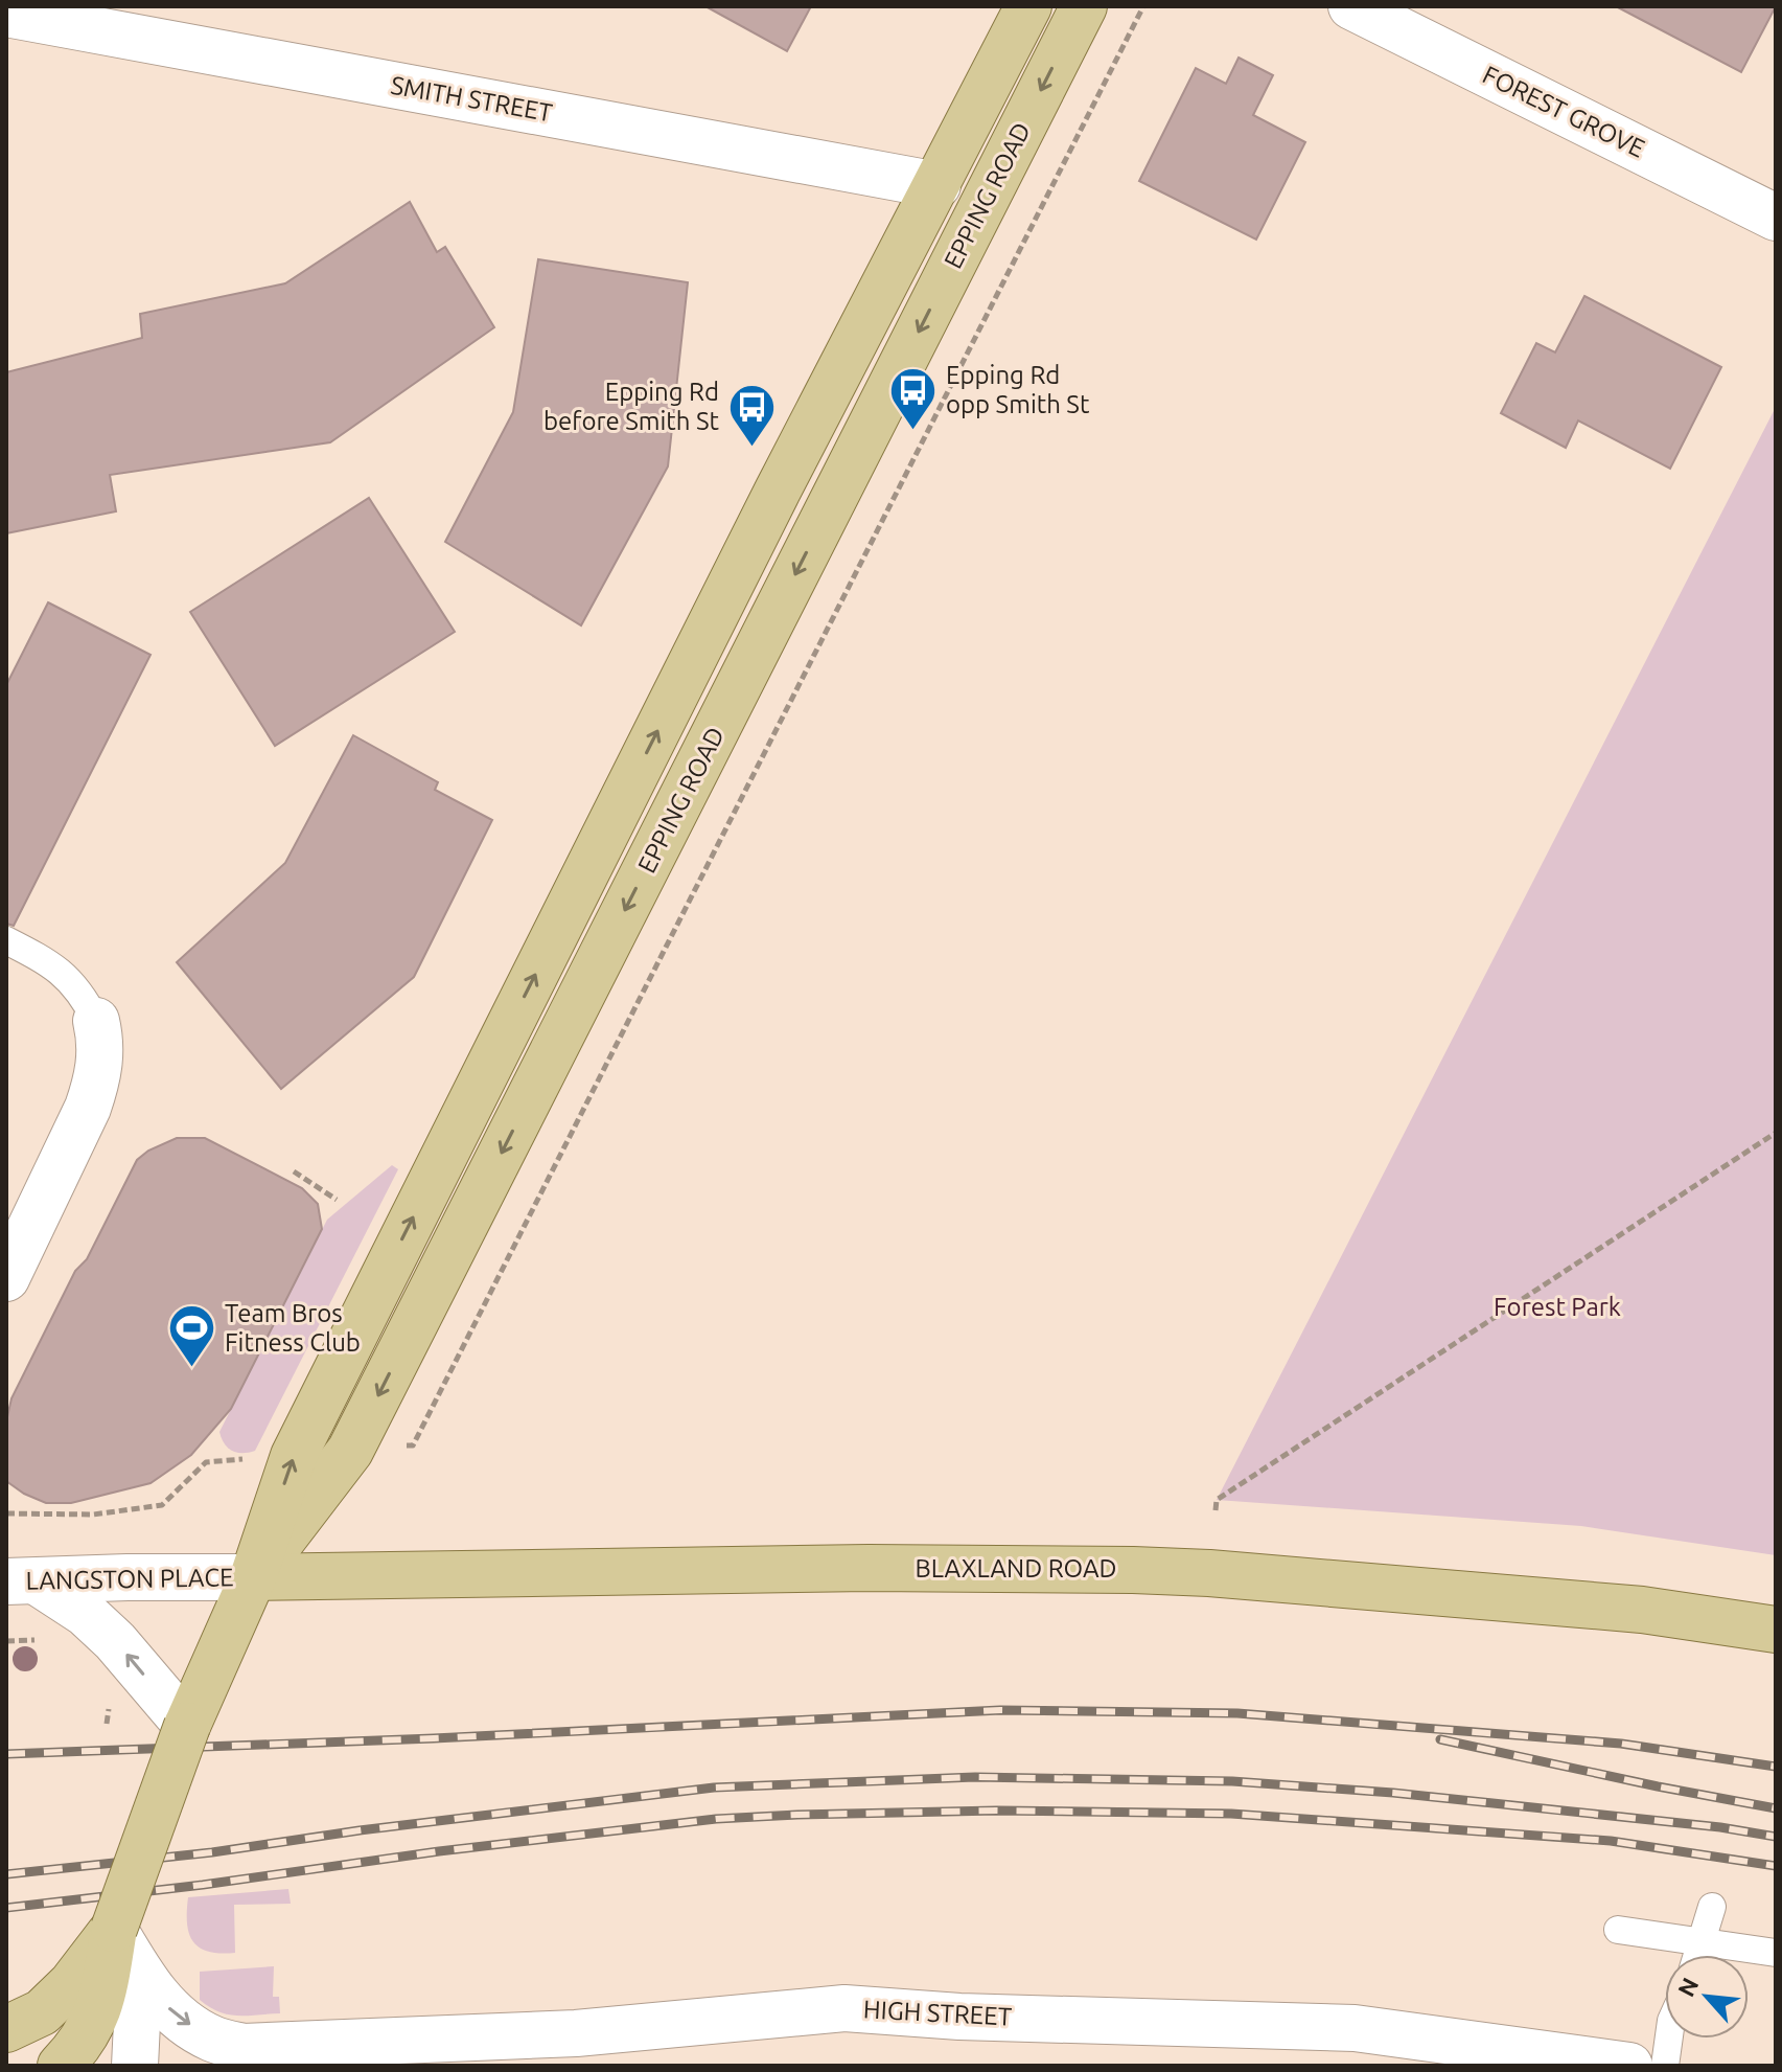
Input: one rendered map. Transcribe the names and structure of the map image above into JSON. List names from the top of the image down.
{
  "streets": {
    "main road": ["EPPING ROAD", "BLAXLAND ROAD"],
    "street": [
      "SMITH STREET",
      "FOREST GROVE",
      "LANGSTON PLACE",
      "HIGH STREET"
    ]
  },
  "crossings": [
    ["SMITH STREET", "EPPING ROAD"],
    ["EPPING ROAD", "BLAXLAND ROAD"],
    ["EPPING ROAD", "LANGSTON PLACE"],
    ["EPPING ROAD", "HIGH STREET"],
    ["BLAXLAND ROAD", "LANGSTON PLACE"]
  ],
  "parks": ["Forest Park"],
  "places": {
    "bus stop": ["Epping Rd opp Smith St", "Epping Rd before Smith St"],
    "sports": ["Team Bros Fitness Club"]
  },
  "north": "top left"
}
